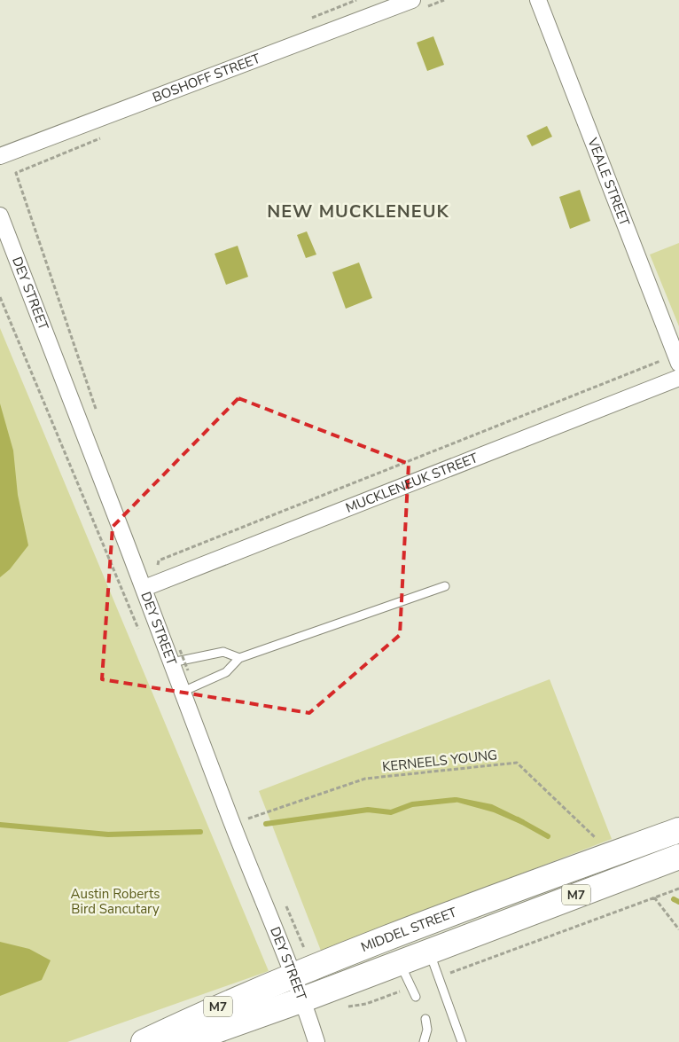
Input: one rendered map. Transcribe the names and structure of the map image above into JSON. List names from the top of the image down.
{
  "streets": {
    "main road": ["M7", "MIDDEL STREET"],
    "street": [
      "BOSHOFF STREET",
      "VEALE STREET",
      "DEY STREET",
      "MUCKLENEUK STREET"
    ],
    "path": ["KERNEELS YOUNG"]
  },
  "crossings": [
    ["DEY STREET", "MUCKLENEUK STREET"],
    ["DEY STREET", "MIDDEL STREET"]
  ],
  "districts": ["NEW MUCKLENEUK"],
  "parks": ["Austin Roberts Bird Sancutary"]
}
